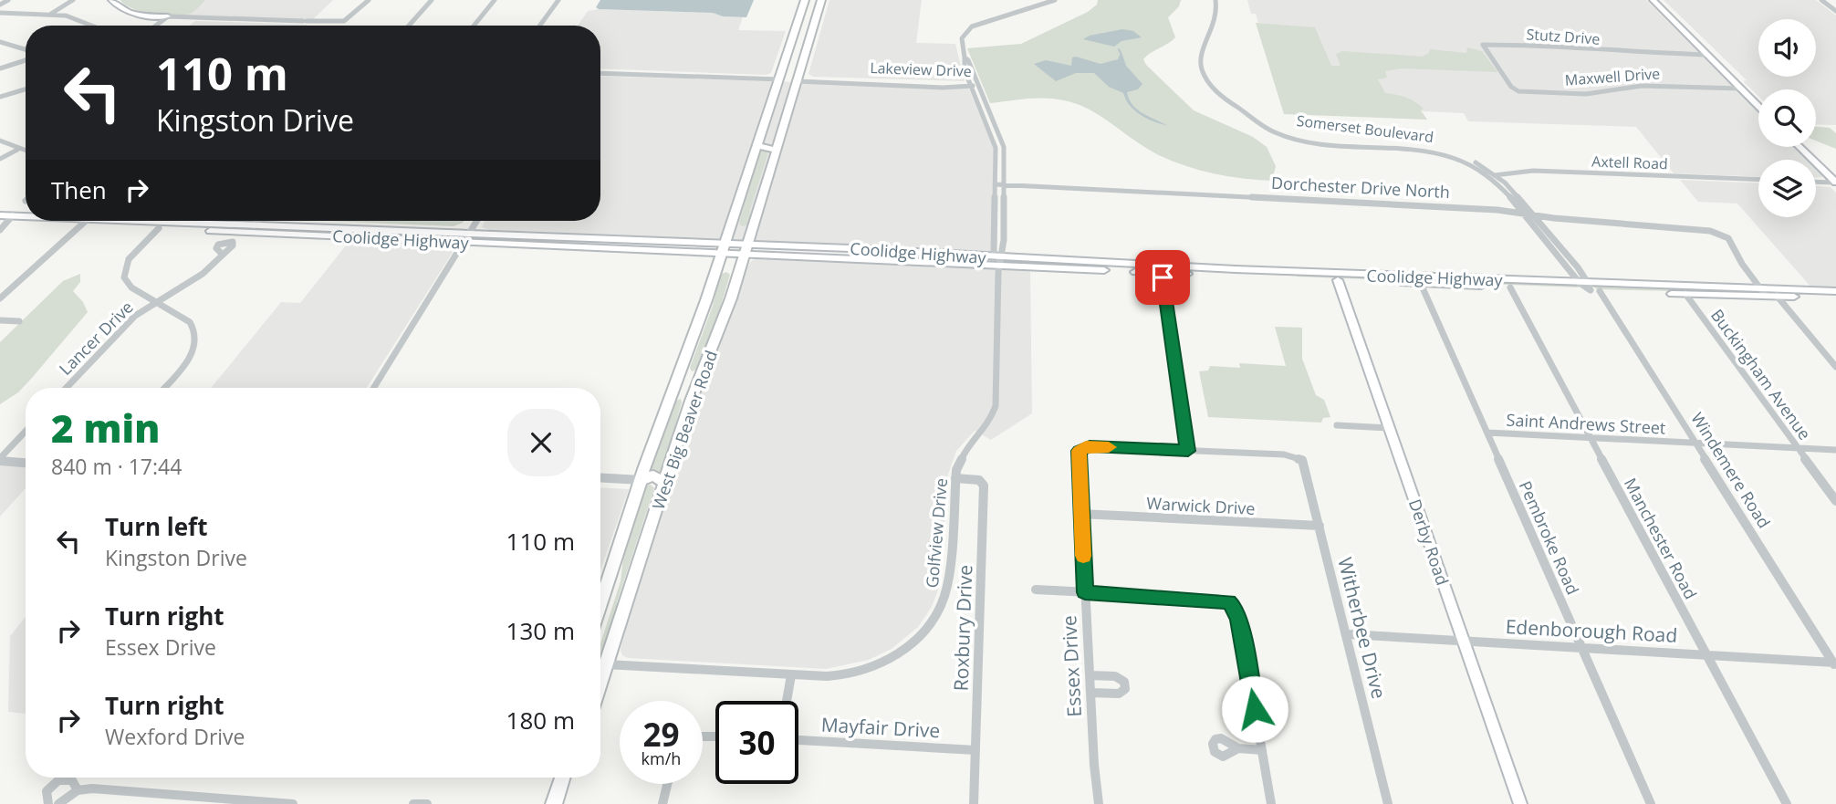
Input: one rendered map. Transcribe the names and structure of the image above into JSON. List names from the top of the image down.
{
  "streets": {
    "main road": ["Coolidge Highway", "West Big Beaver Road", "Derby Road"],
    "street": [
      "Stutz Drive",
      "Lakeview Drive",
      "Maxwell Drive",
      "Somerset Boulevard",
      "Axtell Road",
      "Dorchester Drive North",
      "Lancer Drive",
      "Buckingham Avenue",
      "Saint Andrews Street",
      "Windemere Road",
      "Warwick Drive",
      "Golfview Drive",
      "Pembroke Road",
      "Manchester Road",
      "Roxbury Drive",
      "Witherbee Drive",
      "Edenborough Road",
      "Essex Drive",
      "Mayfair Drive"
    ]
  },
  "crossings": [
    ["Stutz Drive", "Maxwell Drive"],
    ["Lakeview Drive", "West Big Beaver Road"],
    ["Lakeview Drive", "Golfview Drive"],
    ["Somerset Boulevard", "Axtell Road"],
    ["Somerset Boulevard", "Dorchester Drive North"],
    ["Somerset Boulevard", "Coolidge Highway"],
    ["Somerset Boulevard", "Windemere Road"],
    ["Dorchester Drive North", "Coolidge Highway"],
    ["Dorchester Drive North", "Golfview Drive"],
    ["Coolidge Highway", "Buckingham Avenue"],
    ["Coolidge Highway", "West Big Beaver Road"],
    ["Coolidge Highway", "Windemere Road"],
    ["Coolidge Highway", "Golfview Drive"],
    ["Coolidge Highway", "Pembroke Road"],
    ["Coolidge Highway", "Manchester Road"],
    ["Coolidge Highway", "Derby Road"],
    ["Buckingham Avenue", "Saint Andrews Street"],
    ["Saint Andrews Street", "Windemere Road"],
    ["Saint Andrews Street", "Pembroke Road"],
    ["Saint Andrews Street", "Manchester Road"],
    ["Windemere Road", "Edenborough Road"],
    ["Warwick Drive", "Witherbee Drive"],
    ["Warwick Drive", "Essex Drive"],
    ["Golfview Drive", "Roxbury Drive"],
    ["Pembroke Road", "Edenborough Road"],
    ["Manchester Road", "Edenborough Road"],
    ["Derby Road", "Edenborough Road"],
    ["Roxbury Drive", "Mayfair Drive"],
    ["Witherbee Drive", "Edenborough Road"],
    ["Witherbee Drive", "Essex Drive"]
  ],
  "page": {
    "turn": ["110 m", "Kingston Drive"],
    "then": "Then",
    "heading": ["2 min", "840 m · 17:44"],
    "list": [
      {
        "name": "Turn left",
        "note": "Kingston Drive",
        "value": "110 m"
      },
      {
        "name": "Turn right",
        "note": "Essex Drive",
        "value": "130 m"
      },
      {
        "name": "Turn right",
        "note": "Wexford Drive",
        "value": "180 m"
      }
    ],
    "speed": "29 km/h",
    "limit": "30"
  }
}
